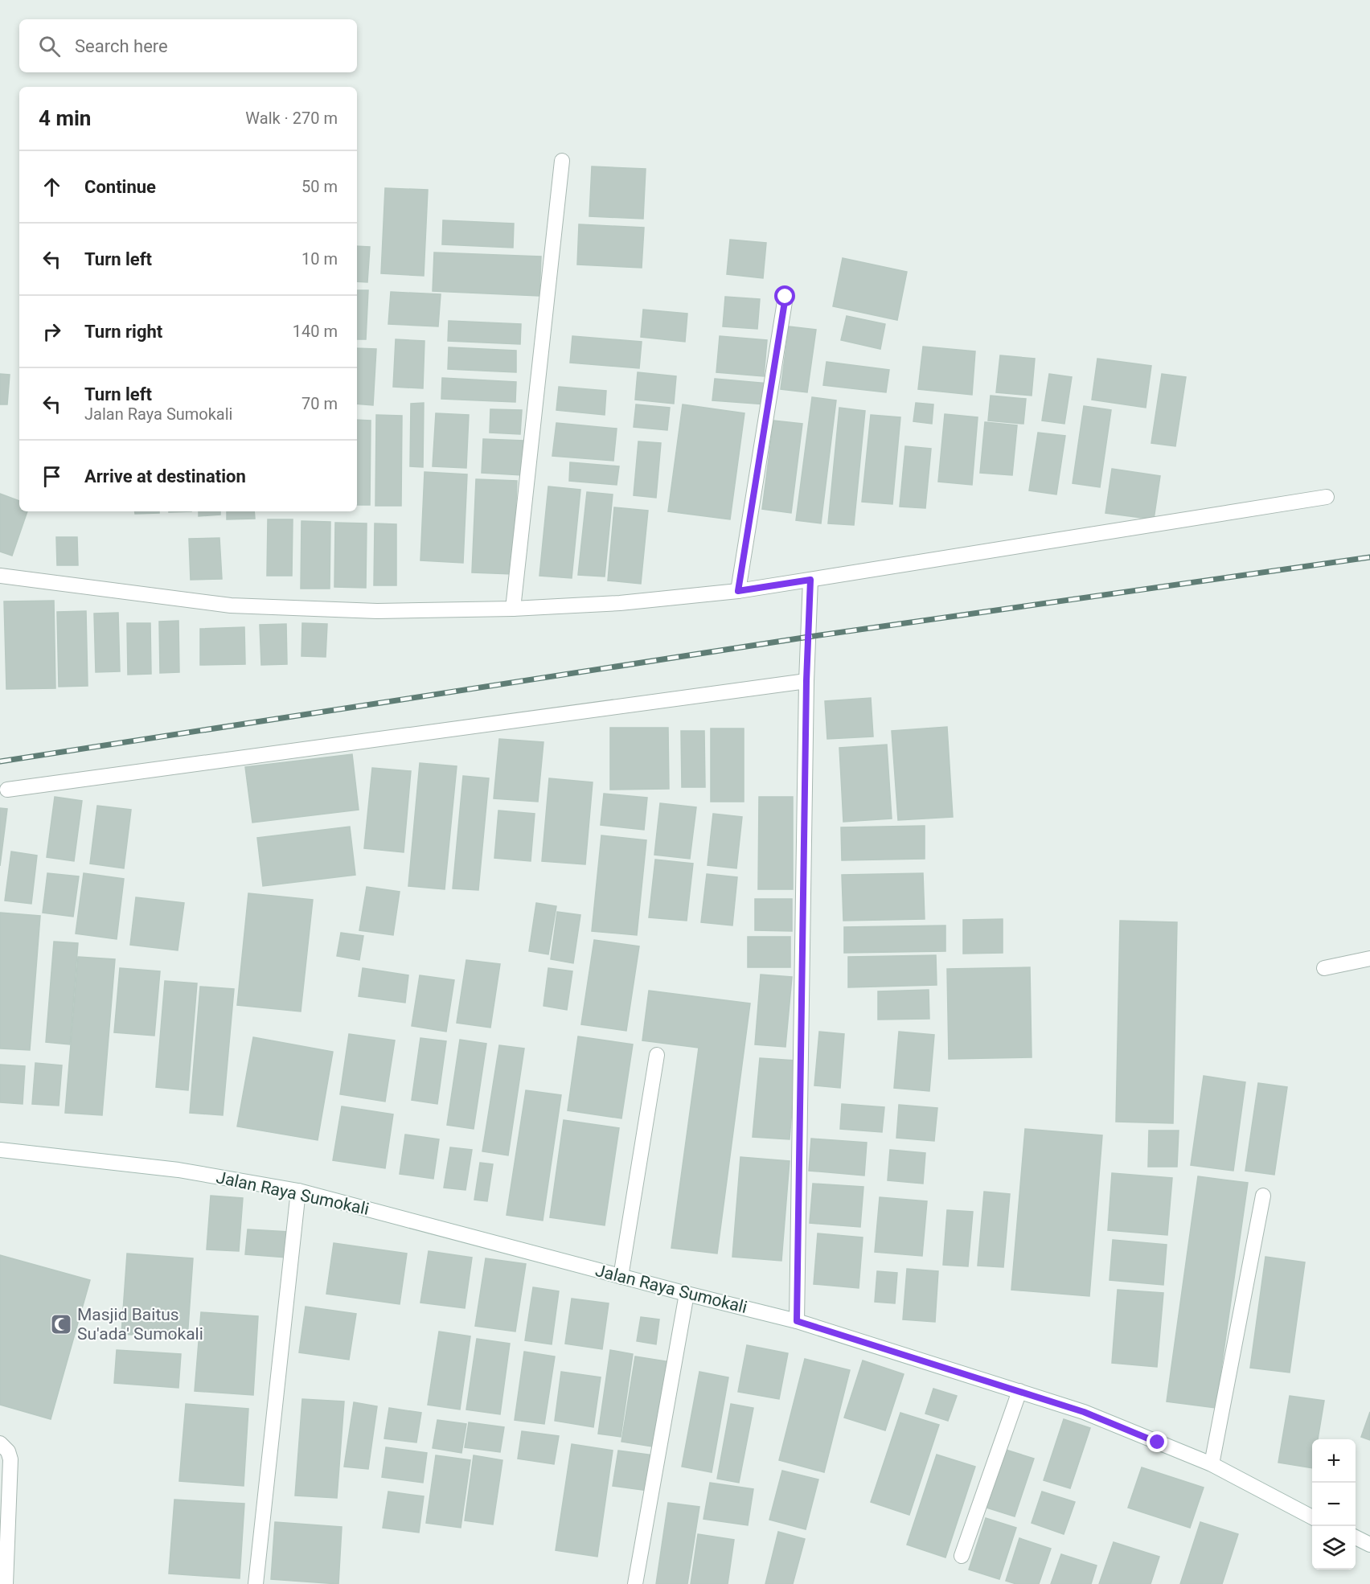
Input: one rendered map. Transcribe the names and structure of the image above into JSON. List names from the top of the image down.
{
  "streets": {
    "street": ["Jalan Raya Sumokali"]
  },
  "places": {
    "mosque": ["Masjid Baitus Su'ada' Sumokali"]
  },
  "page": {
    "search": "Search here",
    "heading": ["4 min", "Walk · 270 m"],
    "list": [
      ["Continue", "50 m"],
      ["Turn left", "10 m"],
      ["Turn right", "140 m"],
      ["Turn left", "Jalan Raya Sumokali", "70 m"],
      "Arrive at destination"
    ],
    "map_buttons": ["+", "−"]
  }
}
